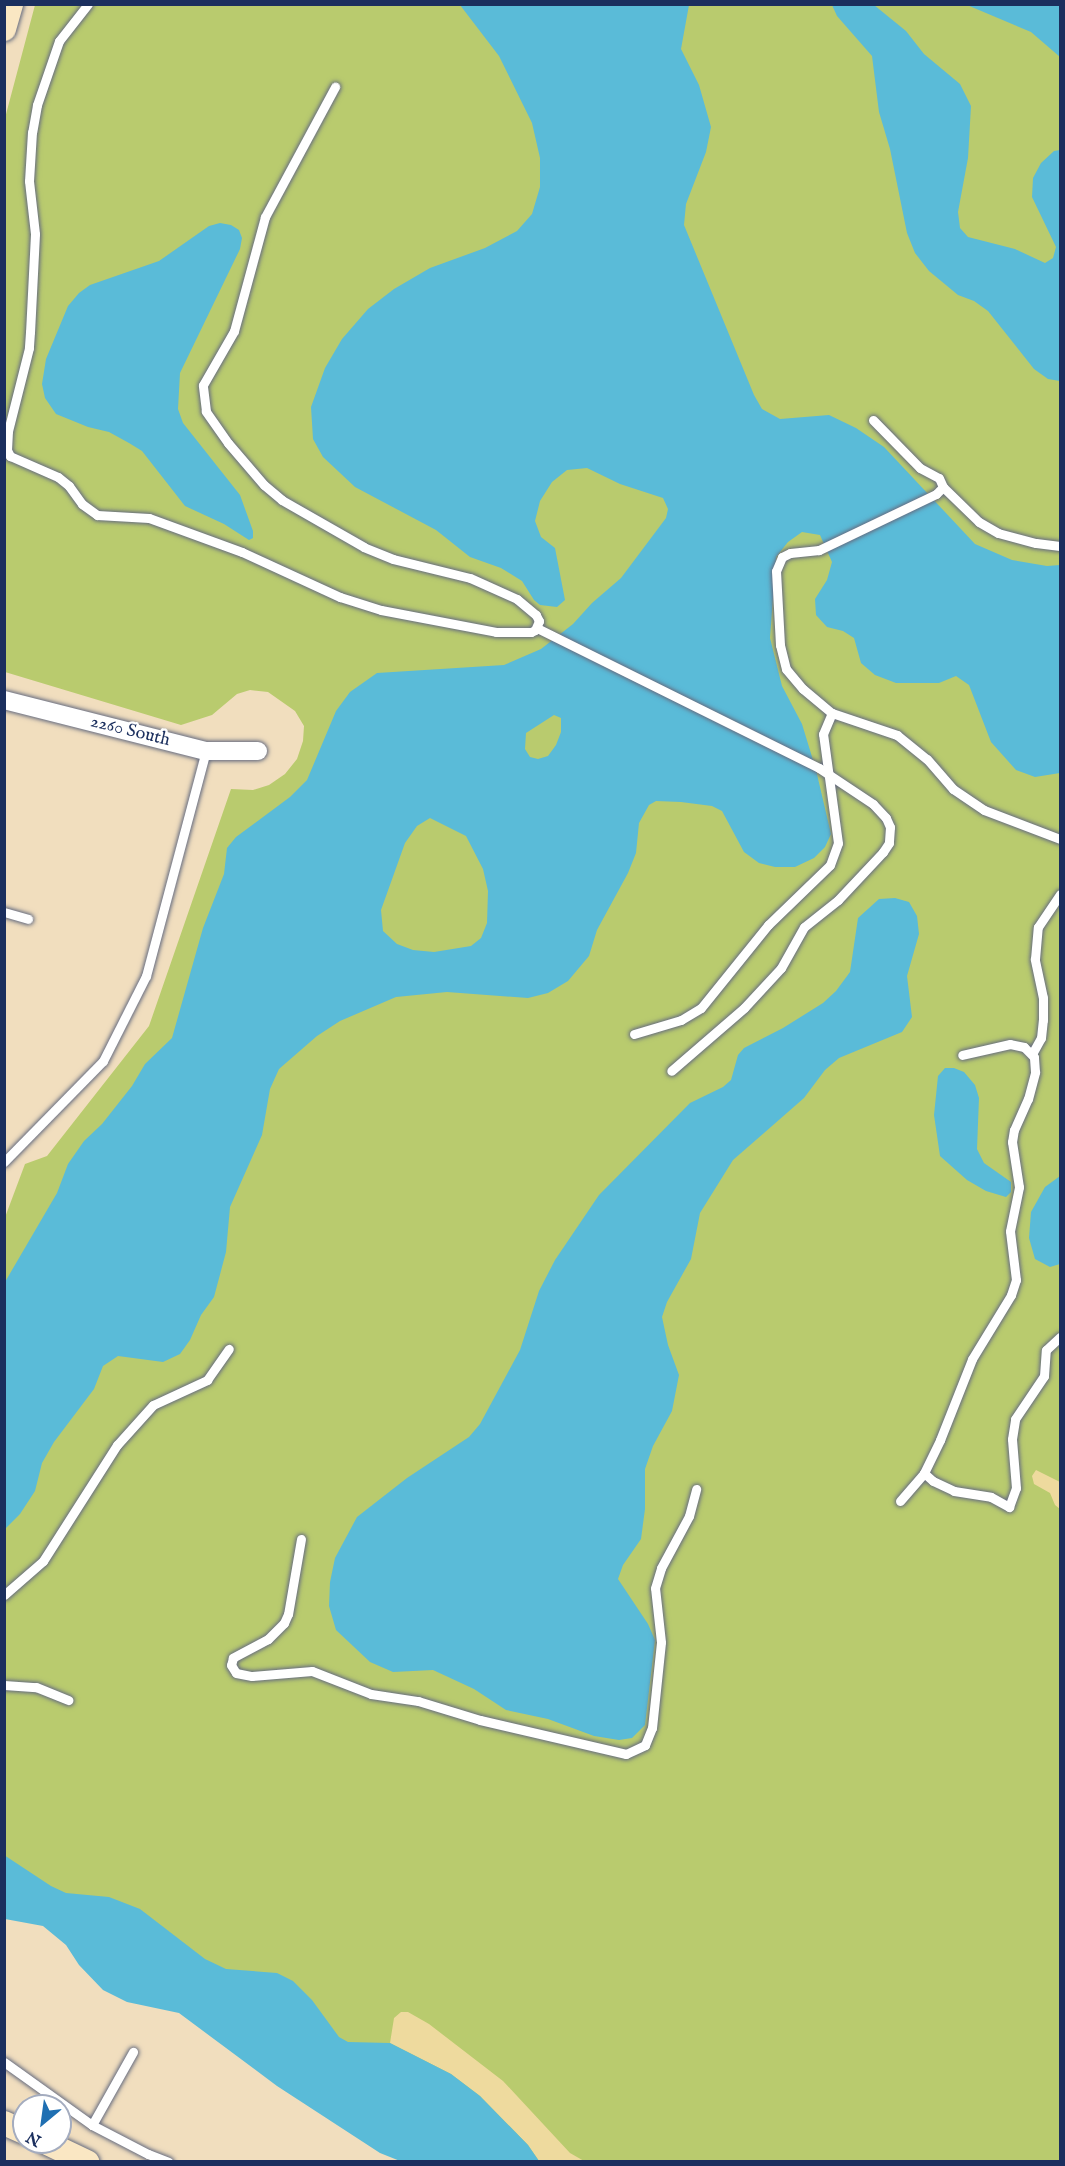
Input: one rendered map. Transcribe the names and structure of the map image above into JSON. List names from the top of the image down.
{
  "streets": {
    "street": ["2260 South"]
  },
  "north": "bottom left"
}
